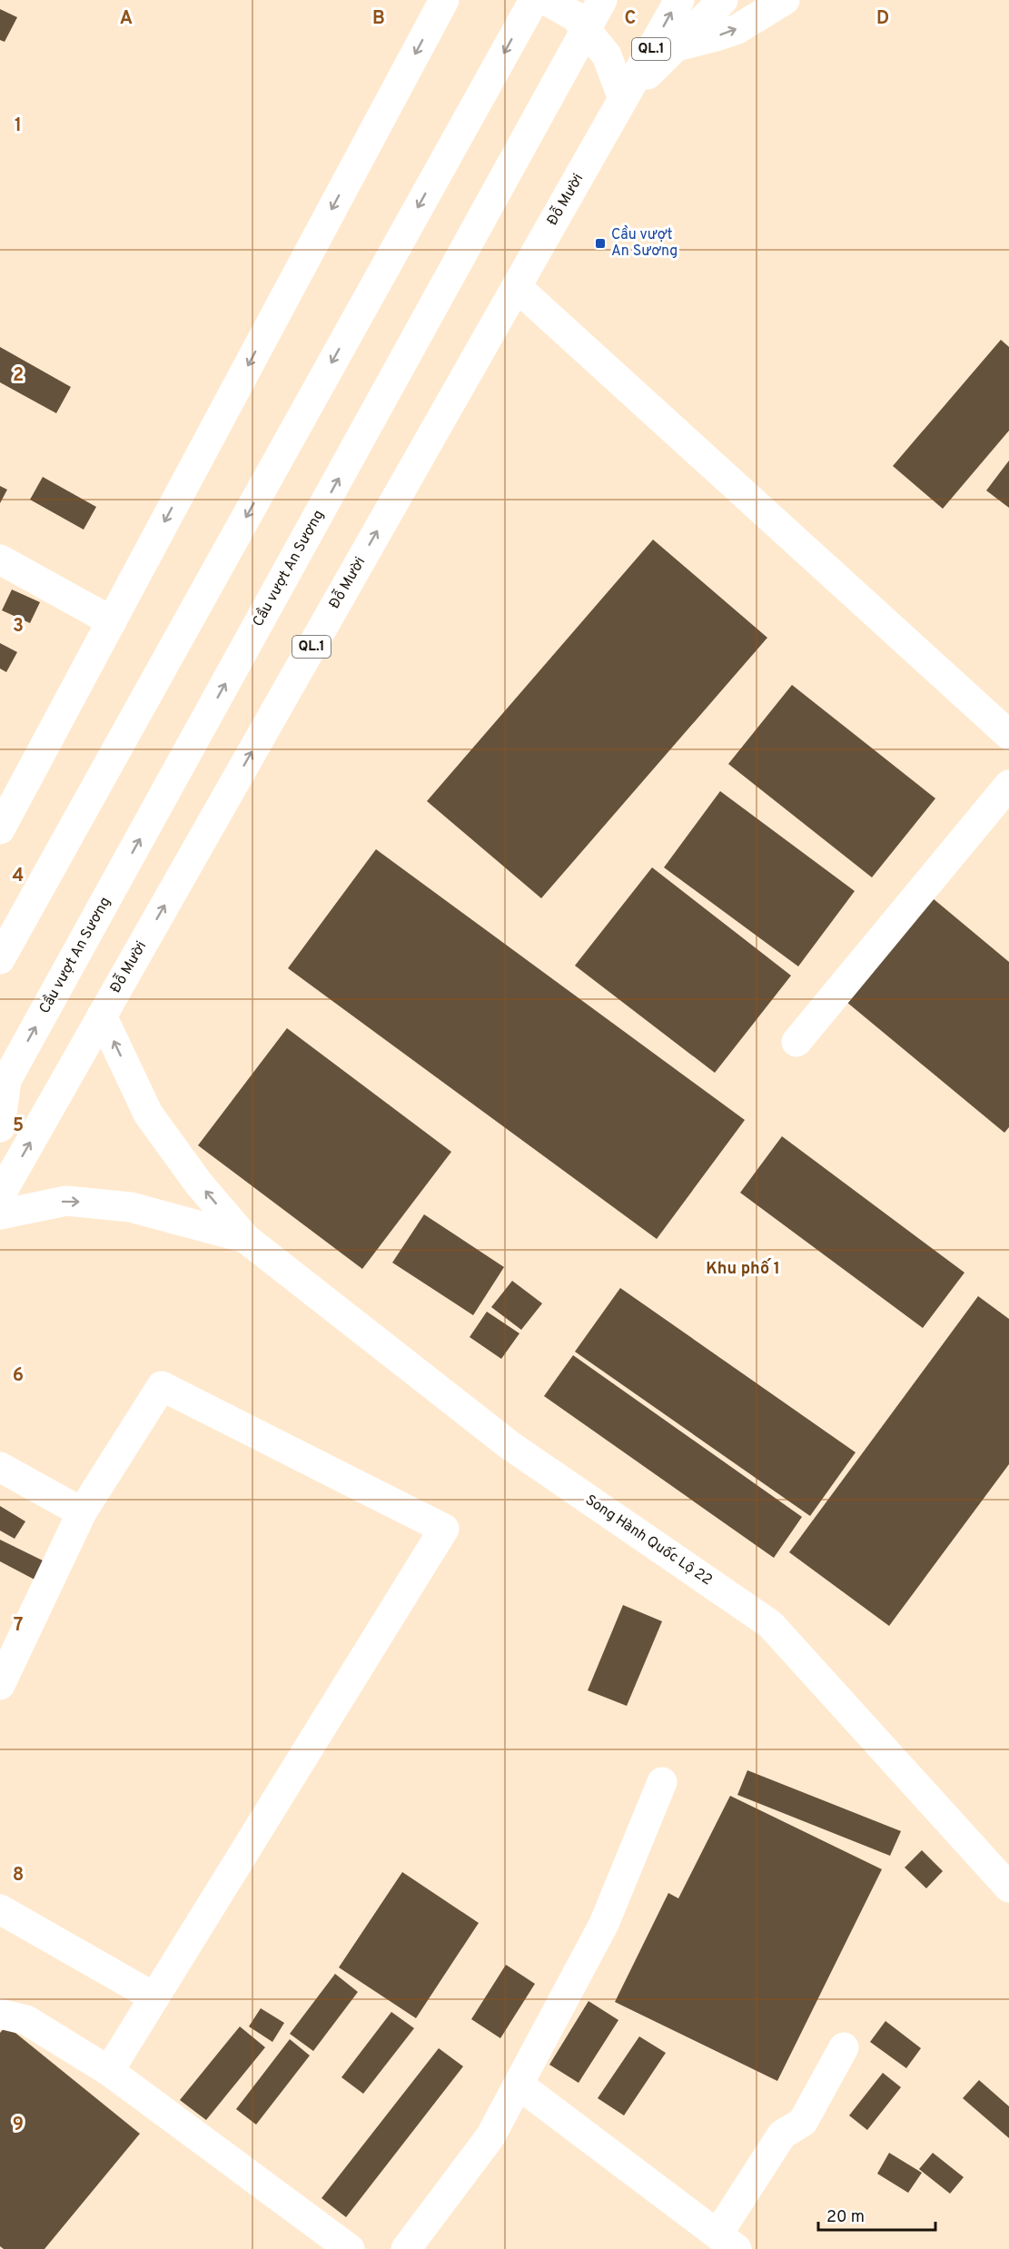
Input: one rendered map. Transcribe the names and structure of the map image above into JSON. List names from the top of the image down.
{
  "streets": {
    "main road": [
      "QL.1",
      "Đỗ Mười",
      "Cầu vượt An Sương",
      "Song Hành Quốc Lộ 22"
    ]
  },
  "districts": ["Khu phố 1"],
  "places": {
    "transit": ["Cầu vượt An Sương"]
  },
  "scale_bar": "20 m",
  "grid": {
    "columns": [
      "A",
      "B",
      "C",
      "D"
    ],
    "rows": [
      "1",
      "2",
      "3",
      "4",
      "5",
      "6",
      "7",
      "8",
      "9"
    ]
  }
}
